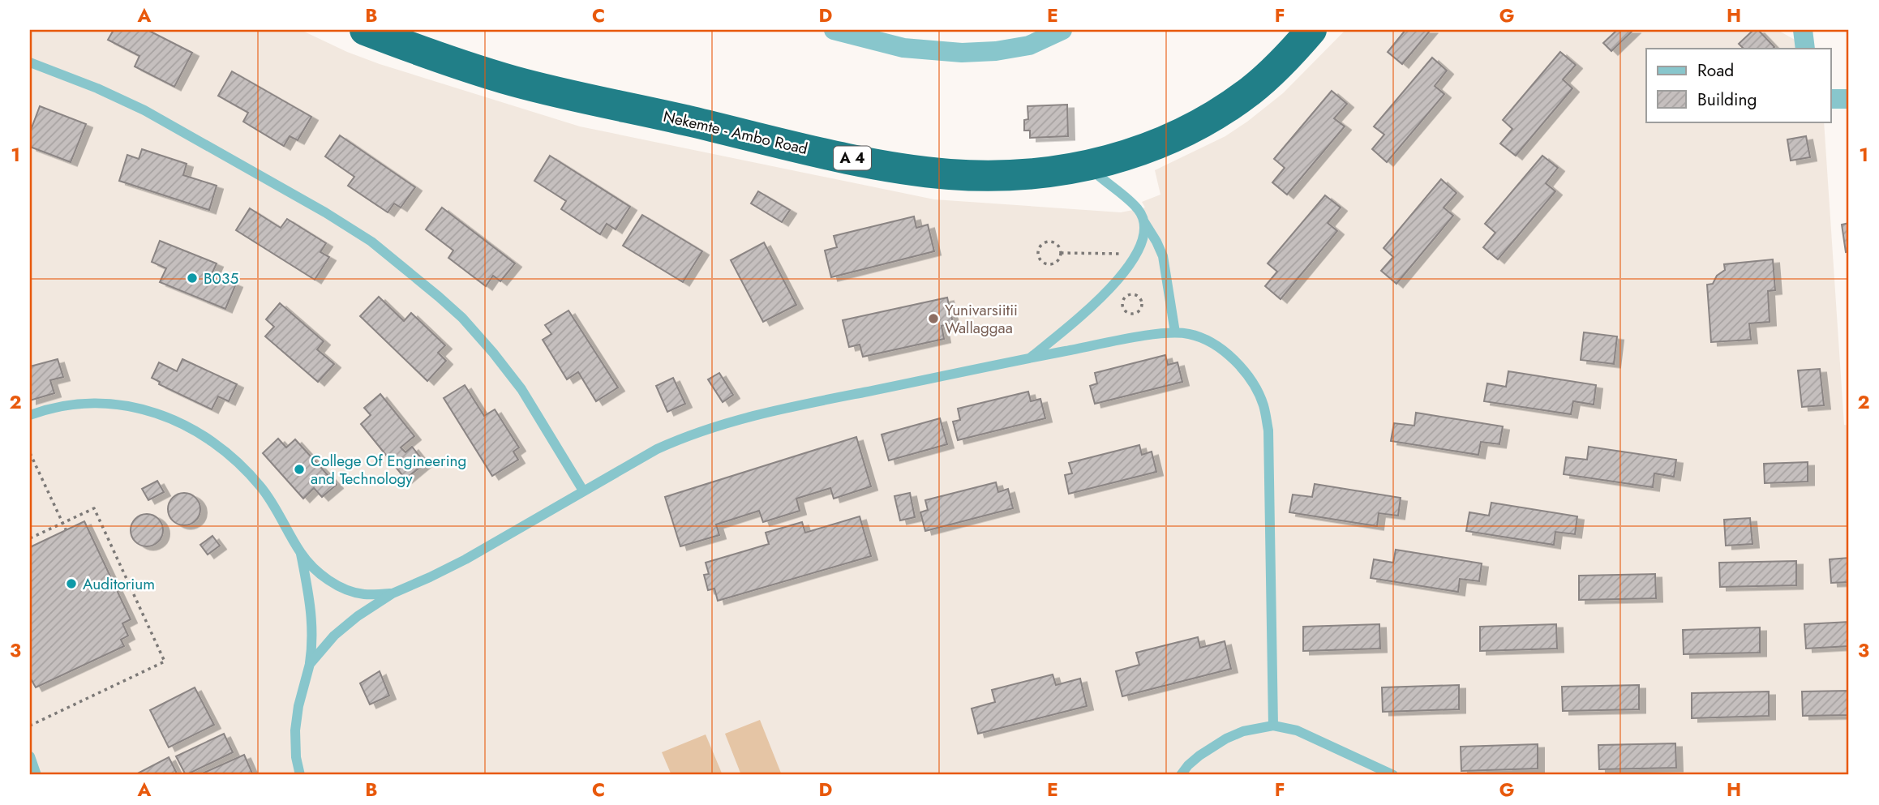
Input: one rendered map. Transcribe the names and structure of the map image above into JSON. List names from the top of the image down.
{
  "streets": {
    "highway": ["Nekemte - Ambo Road", "A 4"]
  },
  "places": [
    "B035",
    "Yunivarsiitii Wallaggaa",
    "College Of Engineering and Technology",
    "Auditorium"
  ],
  "legend": ["Road", "Building"],
  "grid": {
    "columns": [
      "A",
      "B",
      "C",
      "D",
      "E",
      "F",
      "G",
      "H"
    ],
    "rows": ["1", "2", "3"]
  }
}
